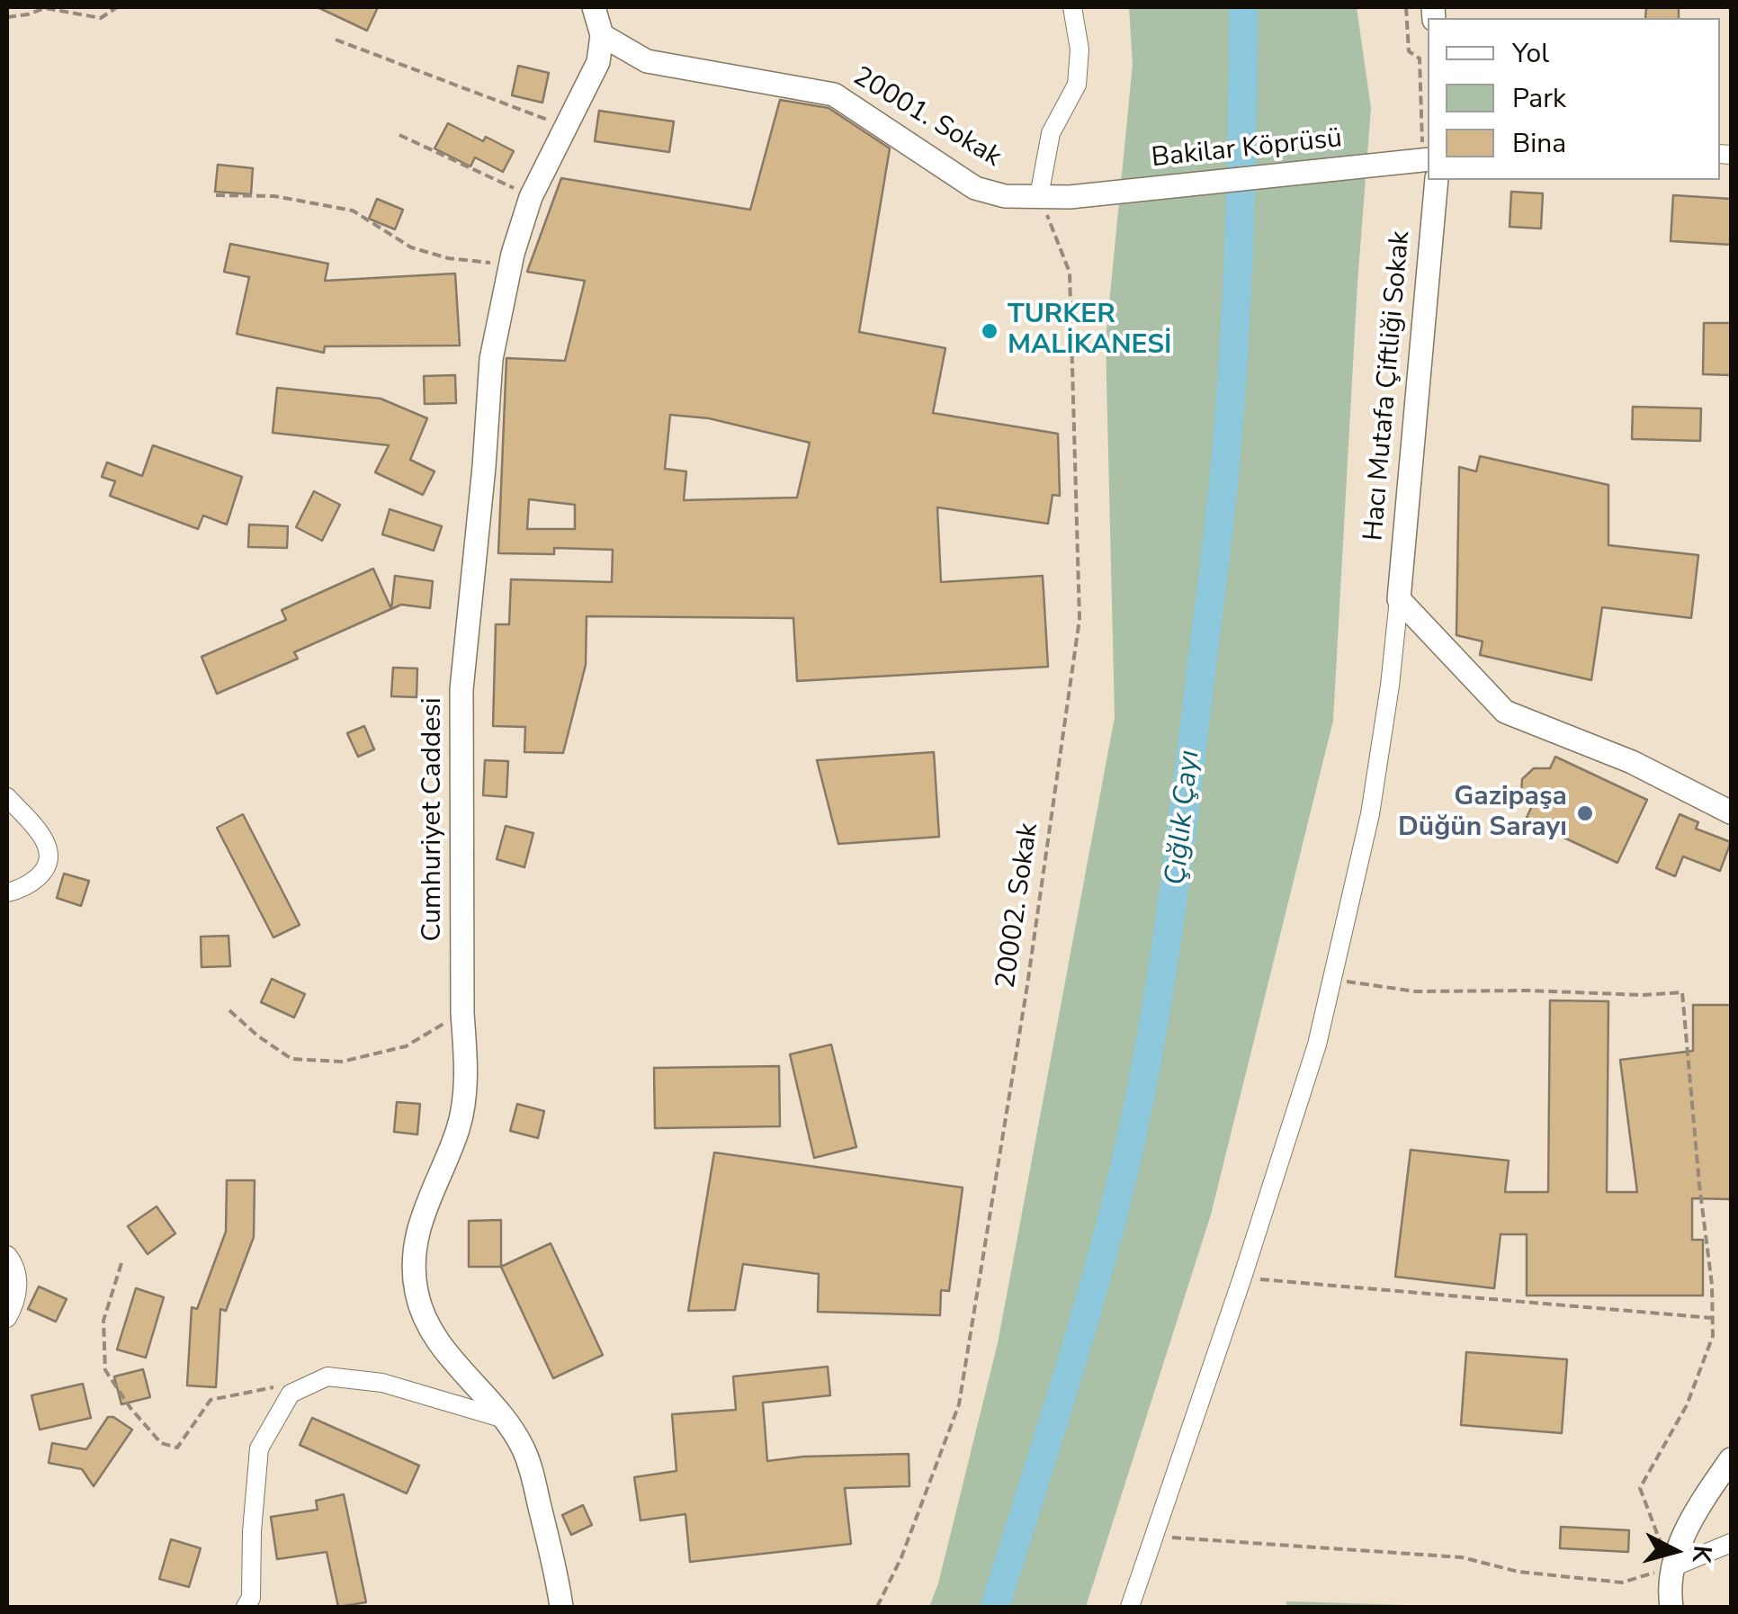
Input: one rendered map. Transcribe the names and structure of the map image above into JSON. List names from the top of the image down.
{
  "streets": {
    "street": [
      "20001. Sokak",
      "Bakilar Köprüsü",
      "Hacı Mutafa Çiftliği Sokak",
      "Cumhuriyet Caddesi"
    ],
    "path": ["20002. Sokak"]
  },
  "crossings": [
    ["20001. Sokak", "Bakilar Köprüsü"],
    ["20001. Sokak", "Cumhuriyet Caddesi"],
    ["20001. Sokak", "20002. Sokak"]
  ],
  "water": ["Çığlık Çayı"],
  "places": ["TURKER MALİKANESİ", "Gazipaşa Düğün Sarayı"],
  "legend": ["Yol", "Park", "Bina"],
  "north": "right"
}
